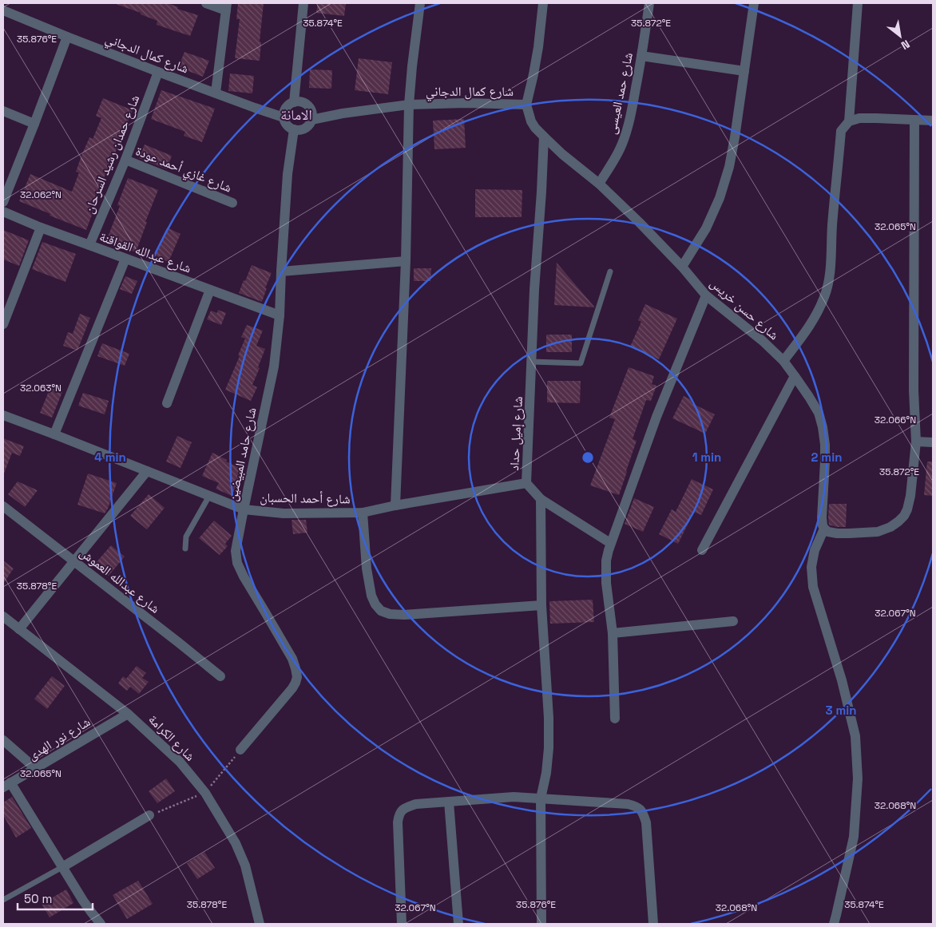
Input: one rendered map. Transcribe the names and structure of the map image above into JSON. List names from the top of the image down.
{
  "streets": {
    "street": [
      "شارع كمال الدجاني",
      "شارع حمد العيسى",
      "شارع حمدان رشيد السرحان",
      "شارع غازي أحمد عودة",
      "شارع عبدالله القواقنة",
      "شارع حسن خريس",
      "شارع إميل حداد",
      "شارع حامد المبيضين",
      "شارع أحمد الحسبان",
      "شارع عبدالله العموش",
      "شارع الكرامة",
      "شارع نور الهدى"
    ]
  },
  "crossings": [
    ["شارع كمال الدجاني", "شارع حمدان رشيد السرحان"],
    ["شارع كمال الدجاني", "شارع حسن خريس"],
    ["شارع كمال الدجاني", "شارع حامد المبيضين"],
    ["شارع حمد العيسى", "شارع حسن خريس"],
    ["شارع حمدان رشيد السرحان", "شارع غازي أحمد عودة"],
    ["شارع حمدان رشيد السرحان", "شارع عبدالله القواقنة"],
    ["شارع عبدالله القواقنة", "شارع حامد المبيضين"],
    ["شارع حسن خريس", "شارع إميل حداد"],
    ["شارع إميل حداد", "شارع أحمد الحسبان"],
    ["شارع حامد المبيضين", "شارع أحمد الحسبان"],
    ["شارع الكرامة", "شارع نور الهدى"]
  ],
  "districts": ["الامانة"],
  "scale_bar": "50 m",
  "north": "bottom right",
  "coordinates": [
    "35.874°E",
    "35.872°E",
    "35.876°E",
    "32.062°N",
    "32.065°N",
    "32.063°N",
    "32.066°N",
    "35.878°E",
    "32.067°N",
    "32.068°N"
  ],
  "rings": [
    "1 min",
    "2 min",
    "4 min",
    "3 min"
  ]
}
